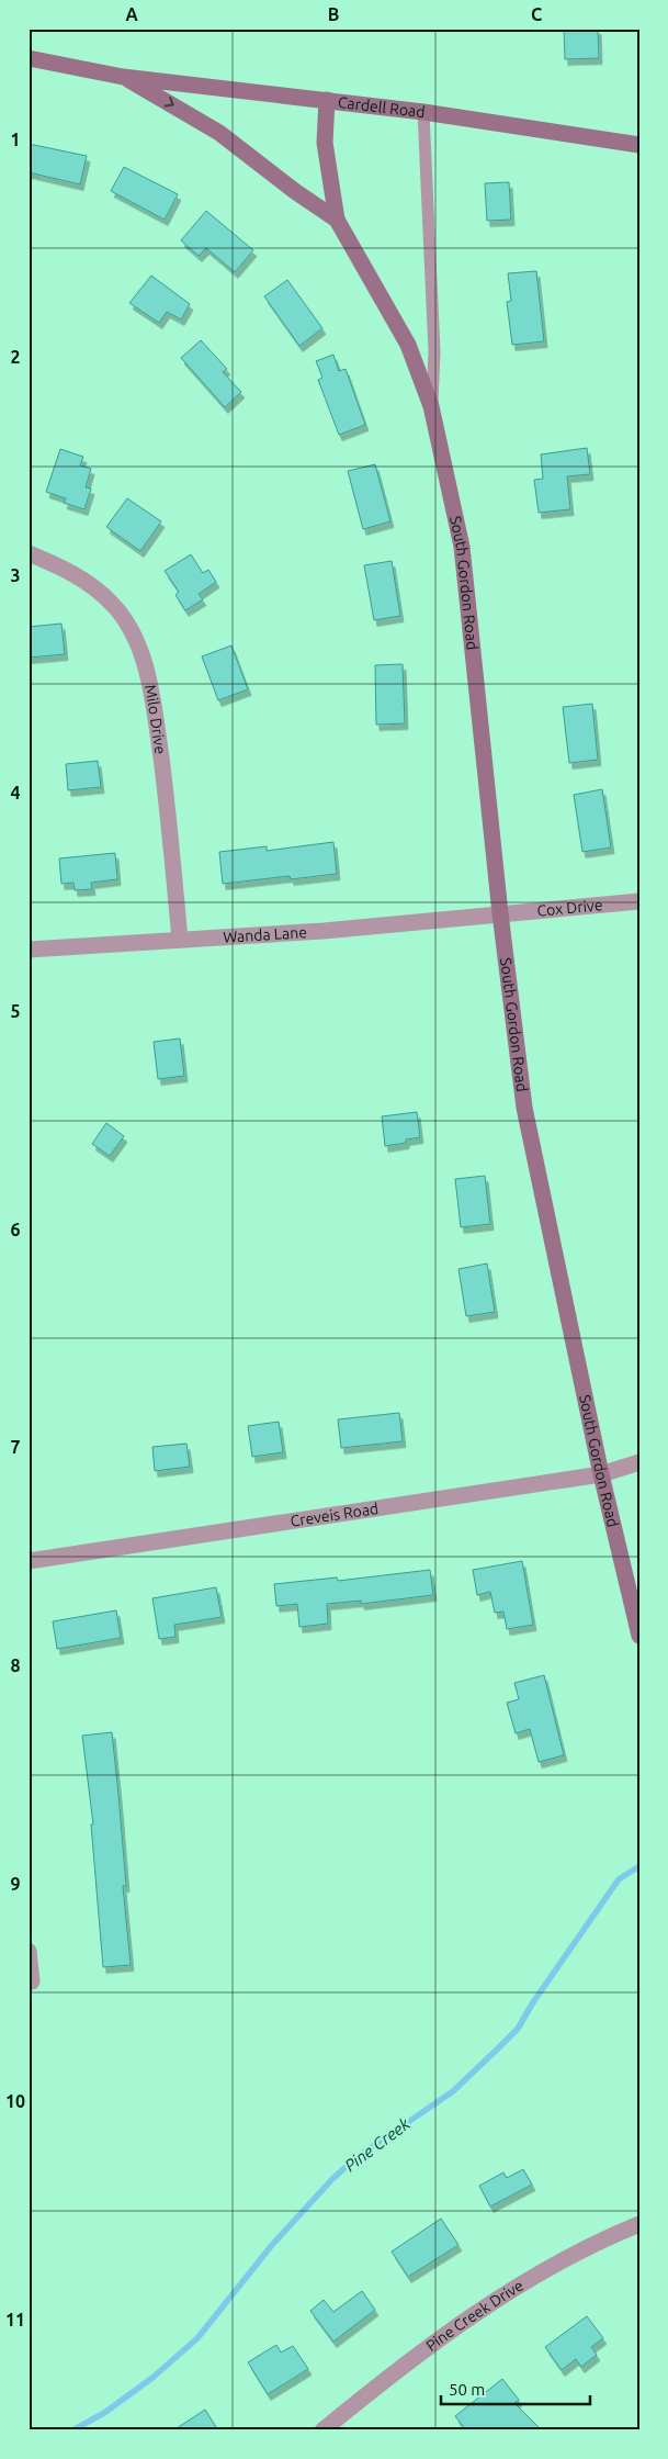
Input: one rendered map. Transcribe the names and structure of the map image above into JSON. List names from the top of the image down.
{
  "streets": {
    "street": [
      "Cardell Road",
      "South Gordon Road",
      "Milo Drive",
      "Cox Drive",
      "Wanda Lane",
      "Creveis Road",
      "Pine Creek Drive"
    ]
  },
  "crossings": [
    ["Cardell Road", "South Gordon Road"],
    ["South Gordon Road", "Cox Drive"],
    ["South Gordon Road", "Wanda Lane"],
    ["South Gordon Road", "Creveis Road"],
    ["Milo Drive", "Wanda Lane"],
    ["Cox Drive", "Wanda Lane"]
  ],
  "water": ["Pine Creek"],
  "scale_bar": "50 m",
  "grid": {
    "columns": ["A", "B", "C"],
    "rows": [
      "1",
      "2",
      "3",
      "4",
      "5",
      "6",
      "7",
      "8",
      "9",
      "10",
      "11"
    ]
  }
}
